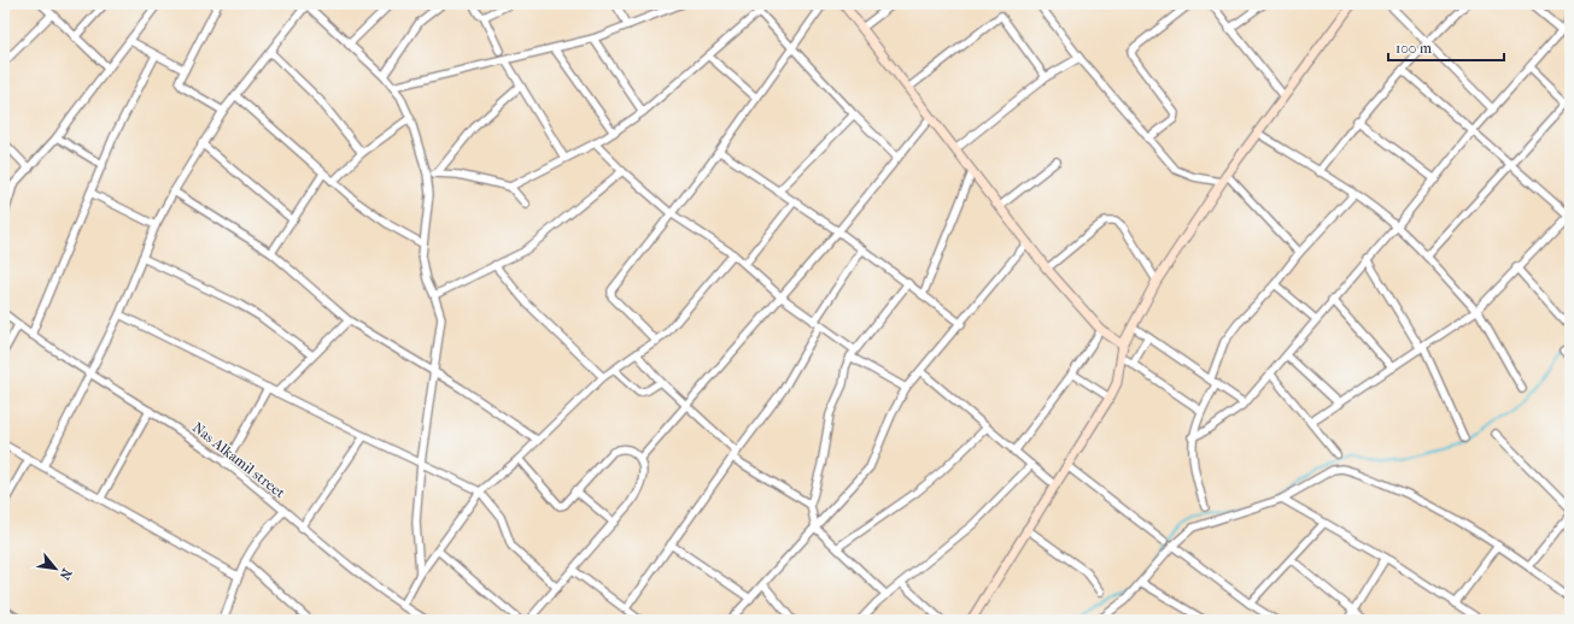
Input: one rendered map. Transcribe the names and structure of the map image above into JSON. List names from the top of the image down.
{
  "streets": {
    "street": ["Nas Alkamil street"]
  },
  "scale_bar": "100 m",
  "north": "bottom right"
}
